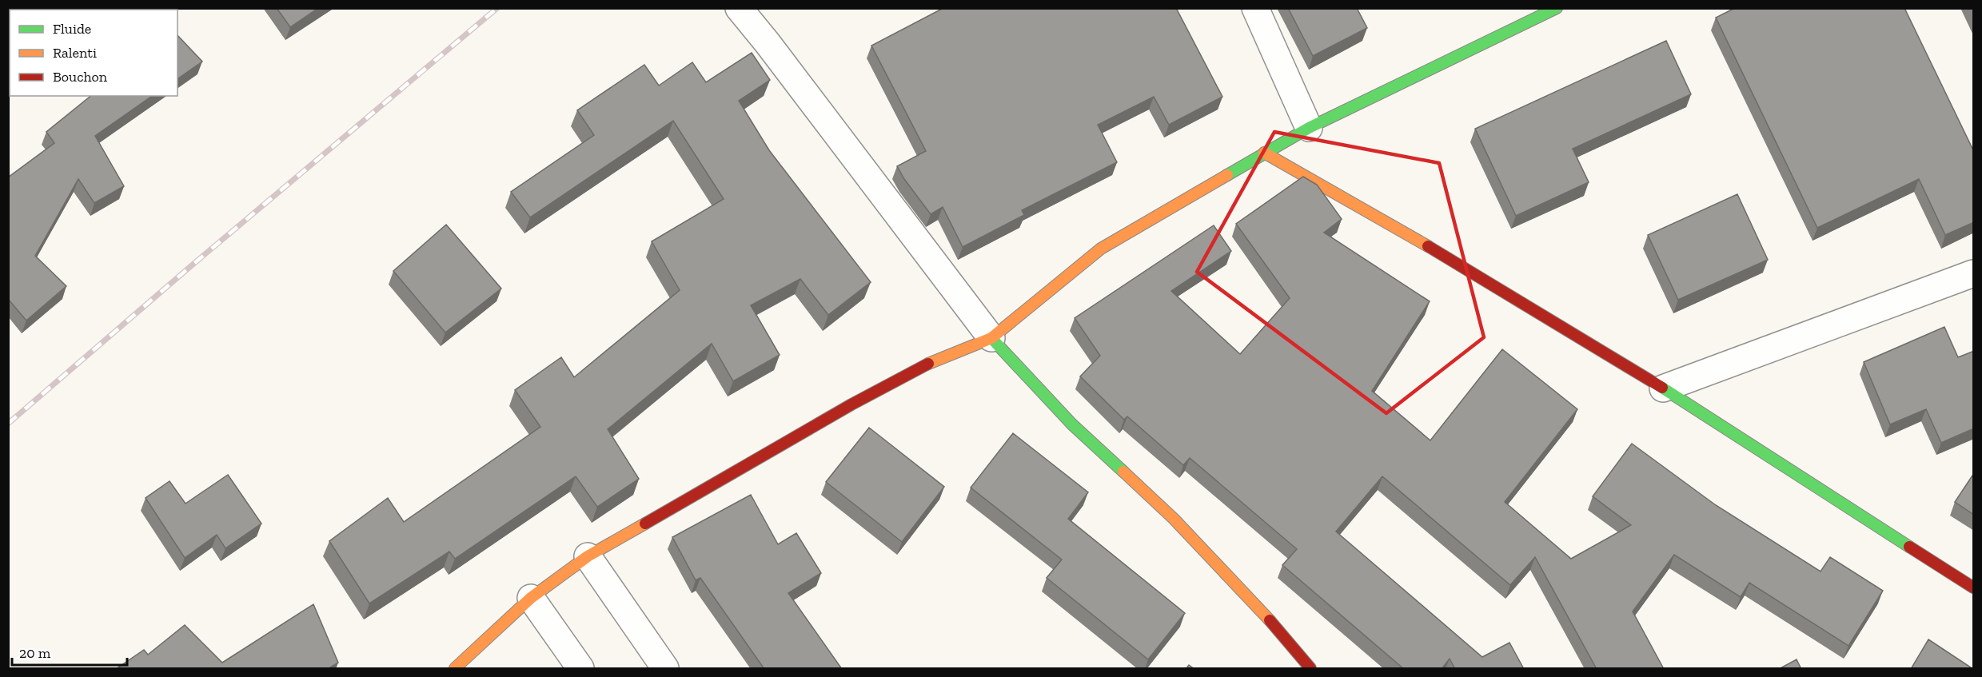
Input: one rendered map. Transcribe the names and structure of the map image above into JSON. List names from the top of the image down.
{
  "legend": ["Fluide", "Ralenti", "Bouchon"],
  "scale_bar": "20 m"
}
